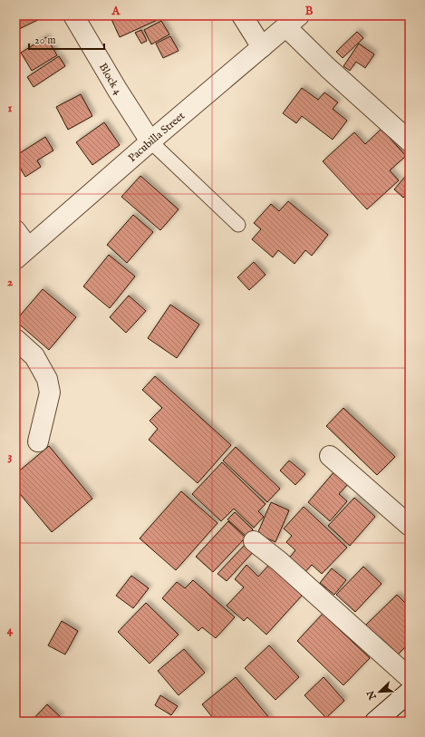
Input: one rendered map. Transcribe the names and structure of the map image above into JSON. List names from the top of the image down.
{
  "streets": {
    "street": ["Block 4", "Pacubilla Street"]
  },
  "crossings": [
    ["Block 4", "Pacubilla Street"]
  ],
  "scale_bar": "20 m",
  "north": "bottom left",
  "grid": {
    "columns": ["A", "B"],
    "rows": [
      "1",
      "2",
      "3",
      "4"
    ]
  }
}
